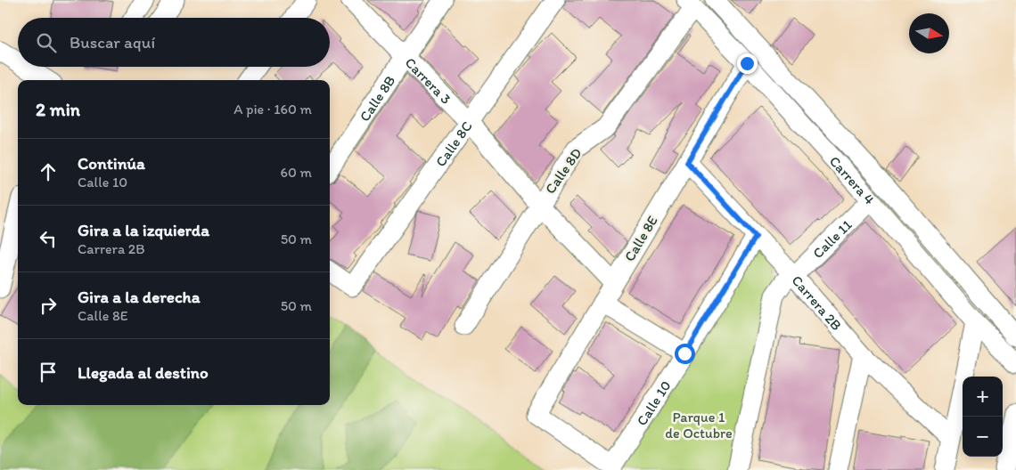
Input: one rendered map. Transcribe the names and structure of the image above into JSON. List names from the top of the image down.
{
  "streets": {
    "street": [
      "Carrera 3",
      "Calle 8B",
      "Calle 8C",
      "Calle 8D",
      "Carrera 4",
      "Calle 11",
      "Calle 8E",
      "Carrera 2B",
      "Calle 10"
    ]
  },
  "crossings": [
    ["Carrera 3", "Calle 8B"],
    ["Carrera 3", "Calle 8C"],
    ["Carrera 3", "Calle 8D"],
    ["Carrera 3", "Calle 8E"],
    ["Calle 8D", "Carrera 4"],
    ["Carrera 4", "Calle 11"],
    ["Carrera 4", "Calle 8E"],
    ["Calle 11", "Carrera 2B"],
    ["Calle 8E", "Carrera 2B"],
    ["Calle 8E", "Calle 10"],
    ["Carrera 2B", "Calle 10"]
  ],
  "parks": ["Parque 1 de Octubre"],
  "north": "right",
  "page": {
    "search": "Buscar aquí",
    "heading": ["2 min", "A pie · 160 m"],
    "list": [
      ["Continúa", "Calle 10", "60 m"],
      ["Gira a la izquierda", "Carrera 2B", "50 m"],
      ["Gira a la derecha", "Calle 8E", "50 m"],
      "Llegada al destino"
    ],
    "map_buttons": ["+", "−"]
  }
}
